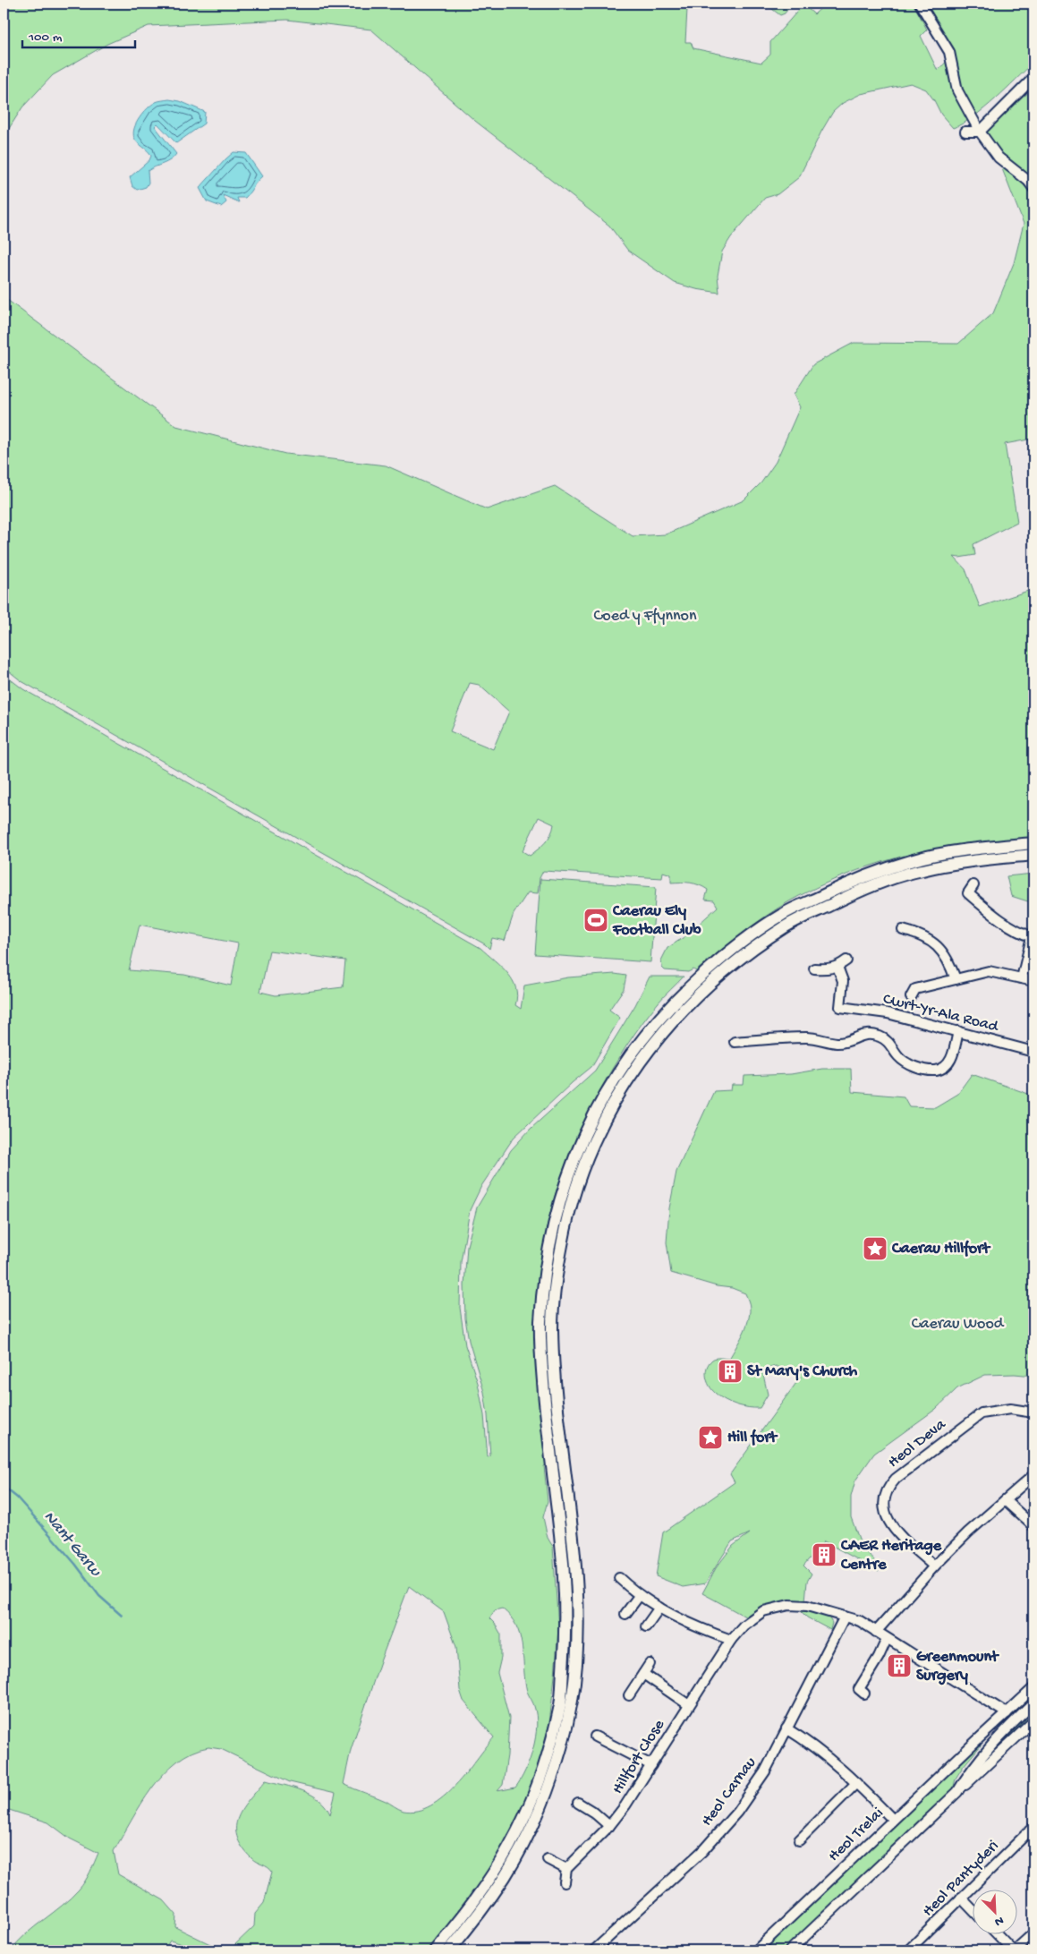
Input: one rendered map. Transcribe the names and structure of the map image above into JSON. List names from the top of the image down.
{
  "streets": {
    "street": [
      "Cwrt-Yr-Ala Road",
      "Heol Deva",
      "Hillfort Close",
      "Heol Carnau",
      "Heol Trelai",
      "Heol Pantyderi"
    ]
  },
  "crossings": [
    ["Hillfort Close", "Heol Carnau"],
    ["Hillfort Close", "Heol Trelai"]
  ],
  "water": ["Nant Garw"],
  "parks": ["Coed y Ffynnon", "Caerau Wood"],
  "places": {
    "sports": ["Caerau Ely Football Club"],
    "place": ["Caerau Hillfort", "Hill fort"],
    "building": ["St Mary's Church", "CAER Heritage Centre", "Greenmount Surgery"]
  },
  "scale_bar": "100 m",
  "north": "bottom right"
}
